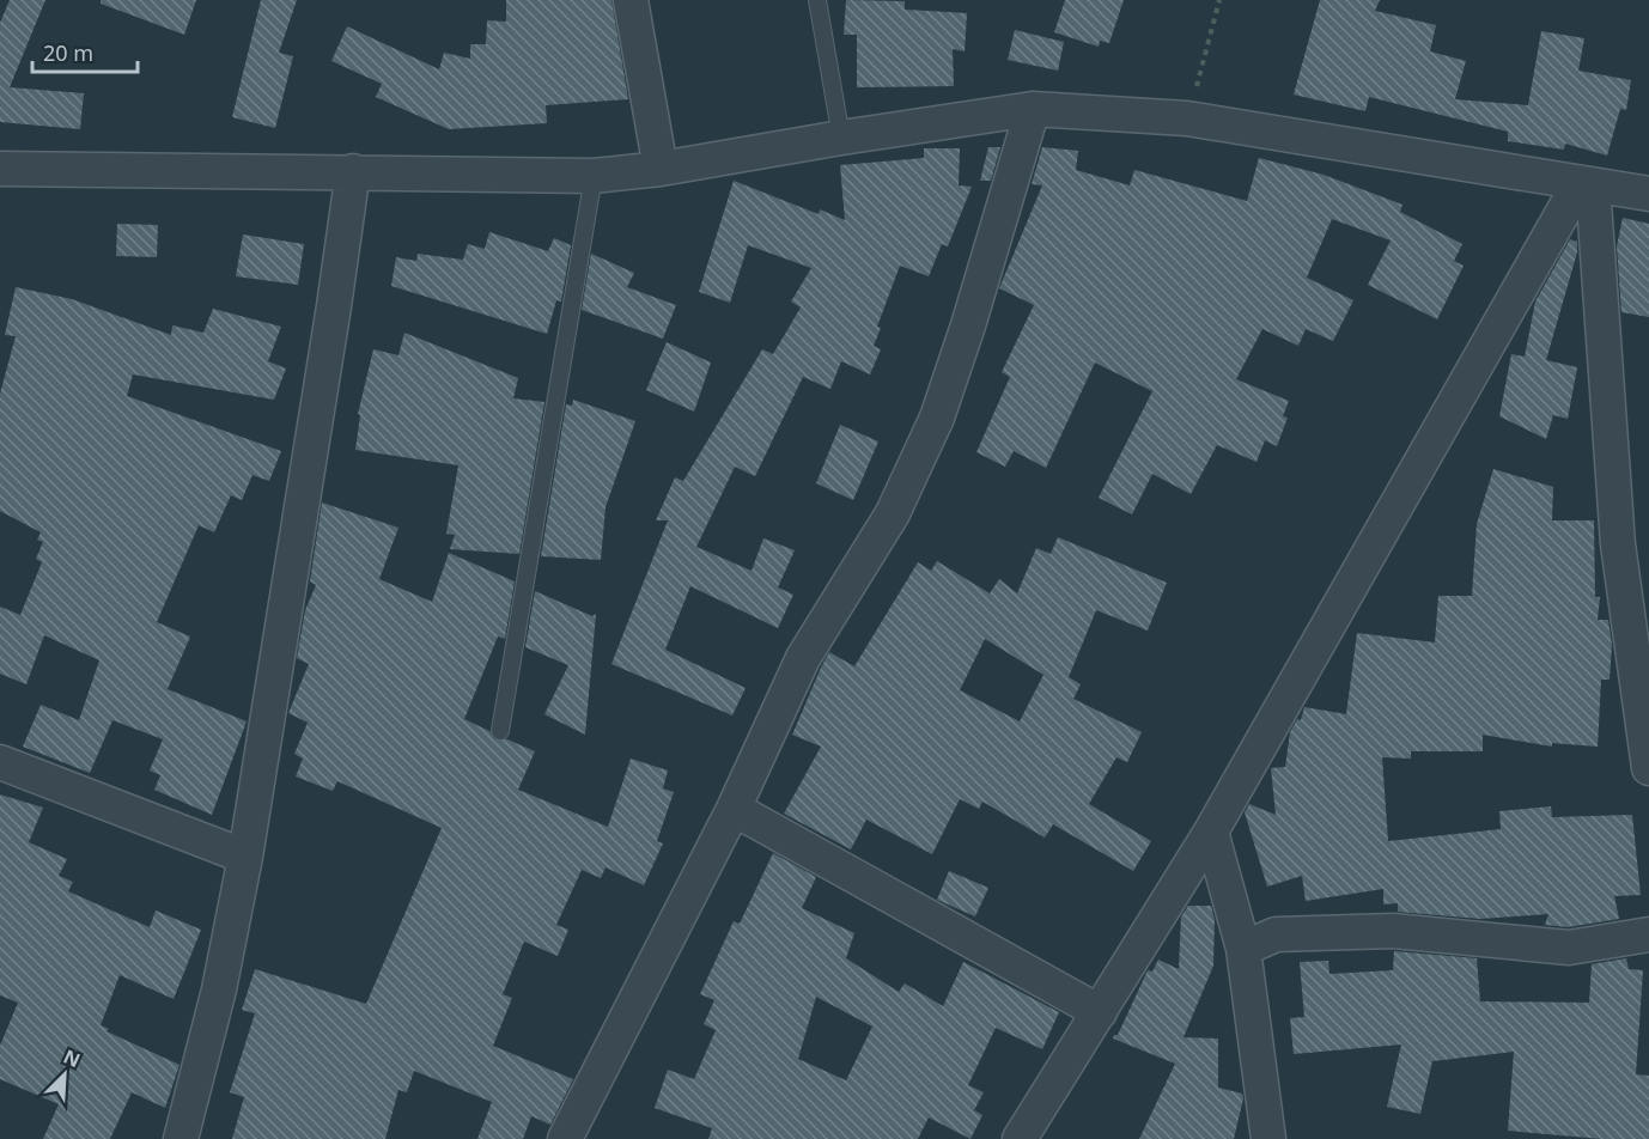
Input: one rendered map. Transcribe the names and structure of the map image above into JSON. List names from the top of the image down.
{
  "scale_bar": "20 m",
  "north": "top right"
}
